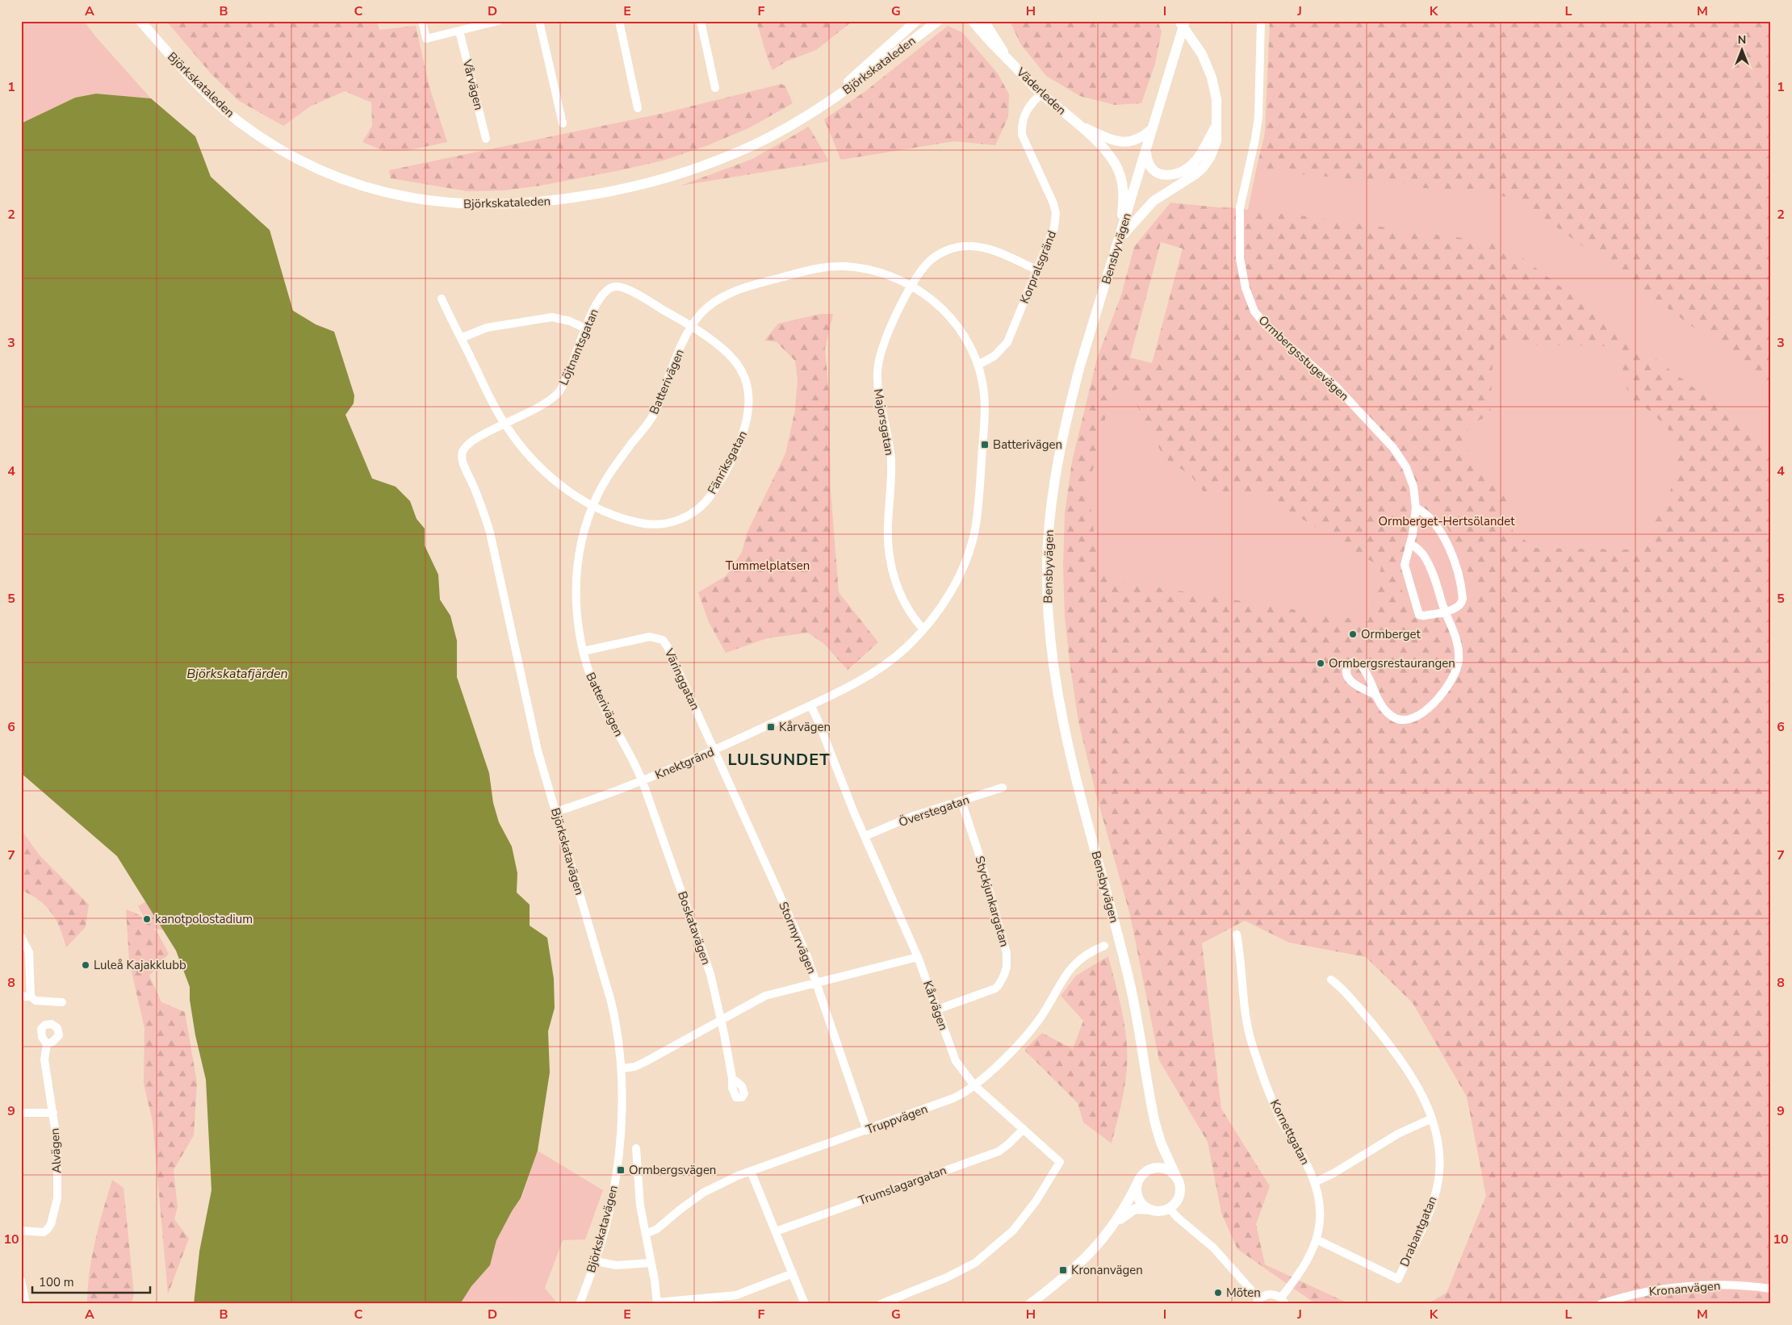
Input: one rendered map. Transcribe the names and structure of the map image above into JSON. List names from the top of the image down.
{
  "streets": {
    "main road": ["Björkskataleden", "Väderleden", "Bensbyvägen"],
    "street": [
      "Vårvägen",
      "Korpralsgränd",
      "Löjtnantsgatan",
      "Ormbergsstugevägen",
      "Batterivägen",
      "Majorsgatan",
      "Fänriksgatan",
      "Väringgatan",
      "Knektgränd",
      "Överstegatan",
      "Björkskatavägen",
      "Styckjunkargatan",
      "Boskatavägen",
      "Stormyrvägen",
      "Kårvägen",
      "Truppvägen",
      "Kornettgatan",
      "Alvägen",
      "Trumslagargatan",
      "Drabantgatan",
      "Kronanvägen"
    ]
  },
  "crossings": [
    ["Väderleden", "Bensbyvägen"],
    ["Väderleden", "Korpralsgränd"],
    ["Korpralsgränd", "Batterivägen"],
    ["Korpralsgränd", "Majorsgatan"],
    ["Löjtnantsgatan", "Fänriksgatan"],
    ["Löjtnantsgatan", "Björkskatavägen"],
    ["Batterivägen", "Majorsgatan"],
    ["Batterivägen", "Fänriksgatan"],
    ["Batterivägen", "Väringgatan"],
    ["Batterivägen", "Knektgränd"],
    ["Batterivägen", "Boskatavägen"],
    ["Batterivägen", "Kårvägen"],
    ["Fänriksgatan", "Björkskatavägen"],
    ["Väringgatan", "Knektgränd"],
    ["Väringgatan", "Stormyrvägen"],
    ["Knektgränd", "Björkskatavägen"],
    ["Knektgränd", "Boskatavägen"],
    ["Knektgränd", "Stormyrvägen"],
    ["Knektgränd", "Kårvägen"],
    ["Överstegatan", "Styckjunkargatan"],
    ["Överstegatan", "Kårvägen"],
    ["Styckjunkargatan", "Kårvägen"],
    ["Stormyrvägen", "Truppvägen"],
    ["Kårvägen", "Truppvägen"],
    ["Kårvägen", "Trumslagargatan"],
    ["Kornettgatan", "Drabantgatan"]
  ],
  "districts": ["LULSUNDET"],
  "water": ["Björkskatafjärden"],
  "parks": ["Ormberget-Hertsölandet", "Tummelplatsen"],
  "places": {
    "transit": [
      "Batterivägen",
      "Kårvägen",
      "Ormbergsvägen",
      "Kronanvägen"
    ],
    "other": [
      "Ormberget",
      "Ormbergsrestaurangen",
      "kanotpolostadium",
      "Luleå Kajakklubb",
      "Möten"
    ]
  },
  "scale_bar": "100 m",
  "north": "top",
  "grid": {
    "columns": [
      "A",
      "B",
      "C",
      "D",
      "E",
      "F",
      "G",
      "H",
      "I",
      "J",
      "K",
      "L",
      "M"
    ],
    "rows": [
      "1",
      "2",
      "3",
      "4",
      "5",
      "6",
      "7",
      "8",
      "9",
      "10"
    ]
  }
}
